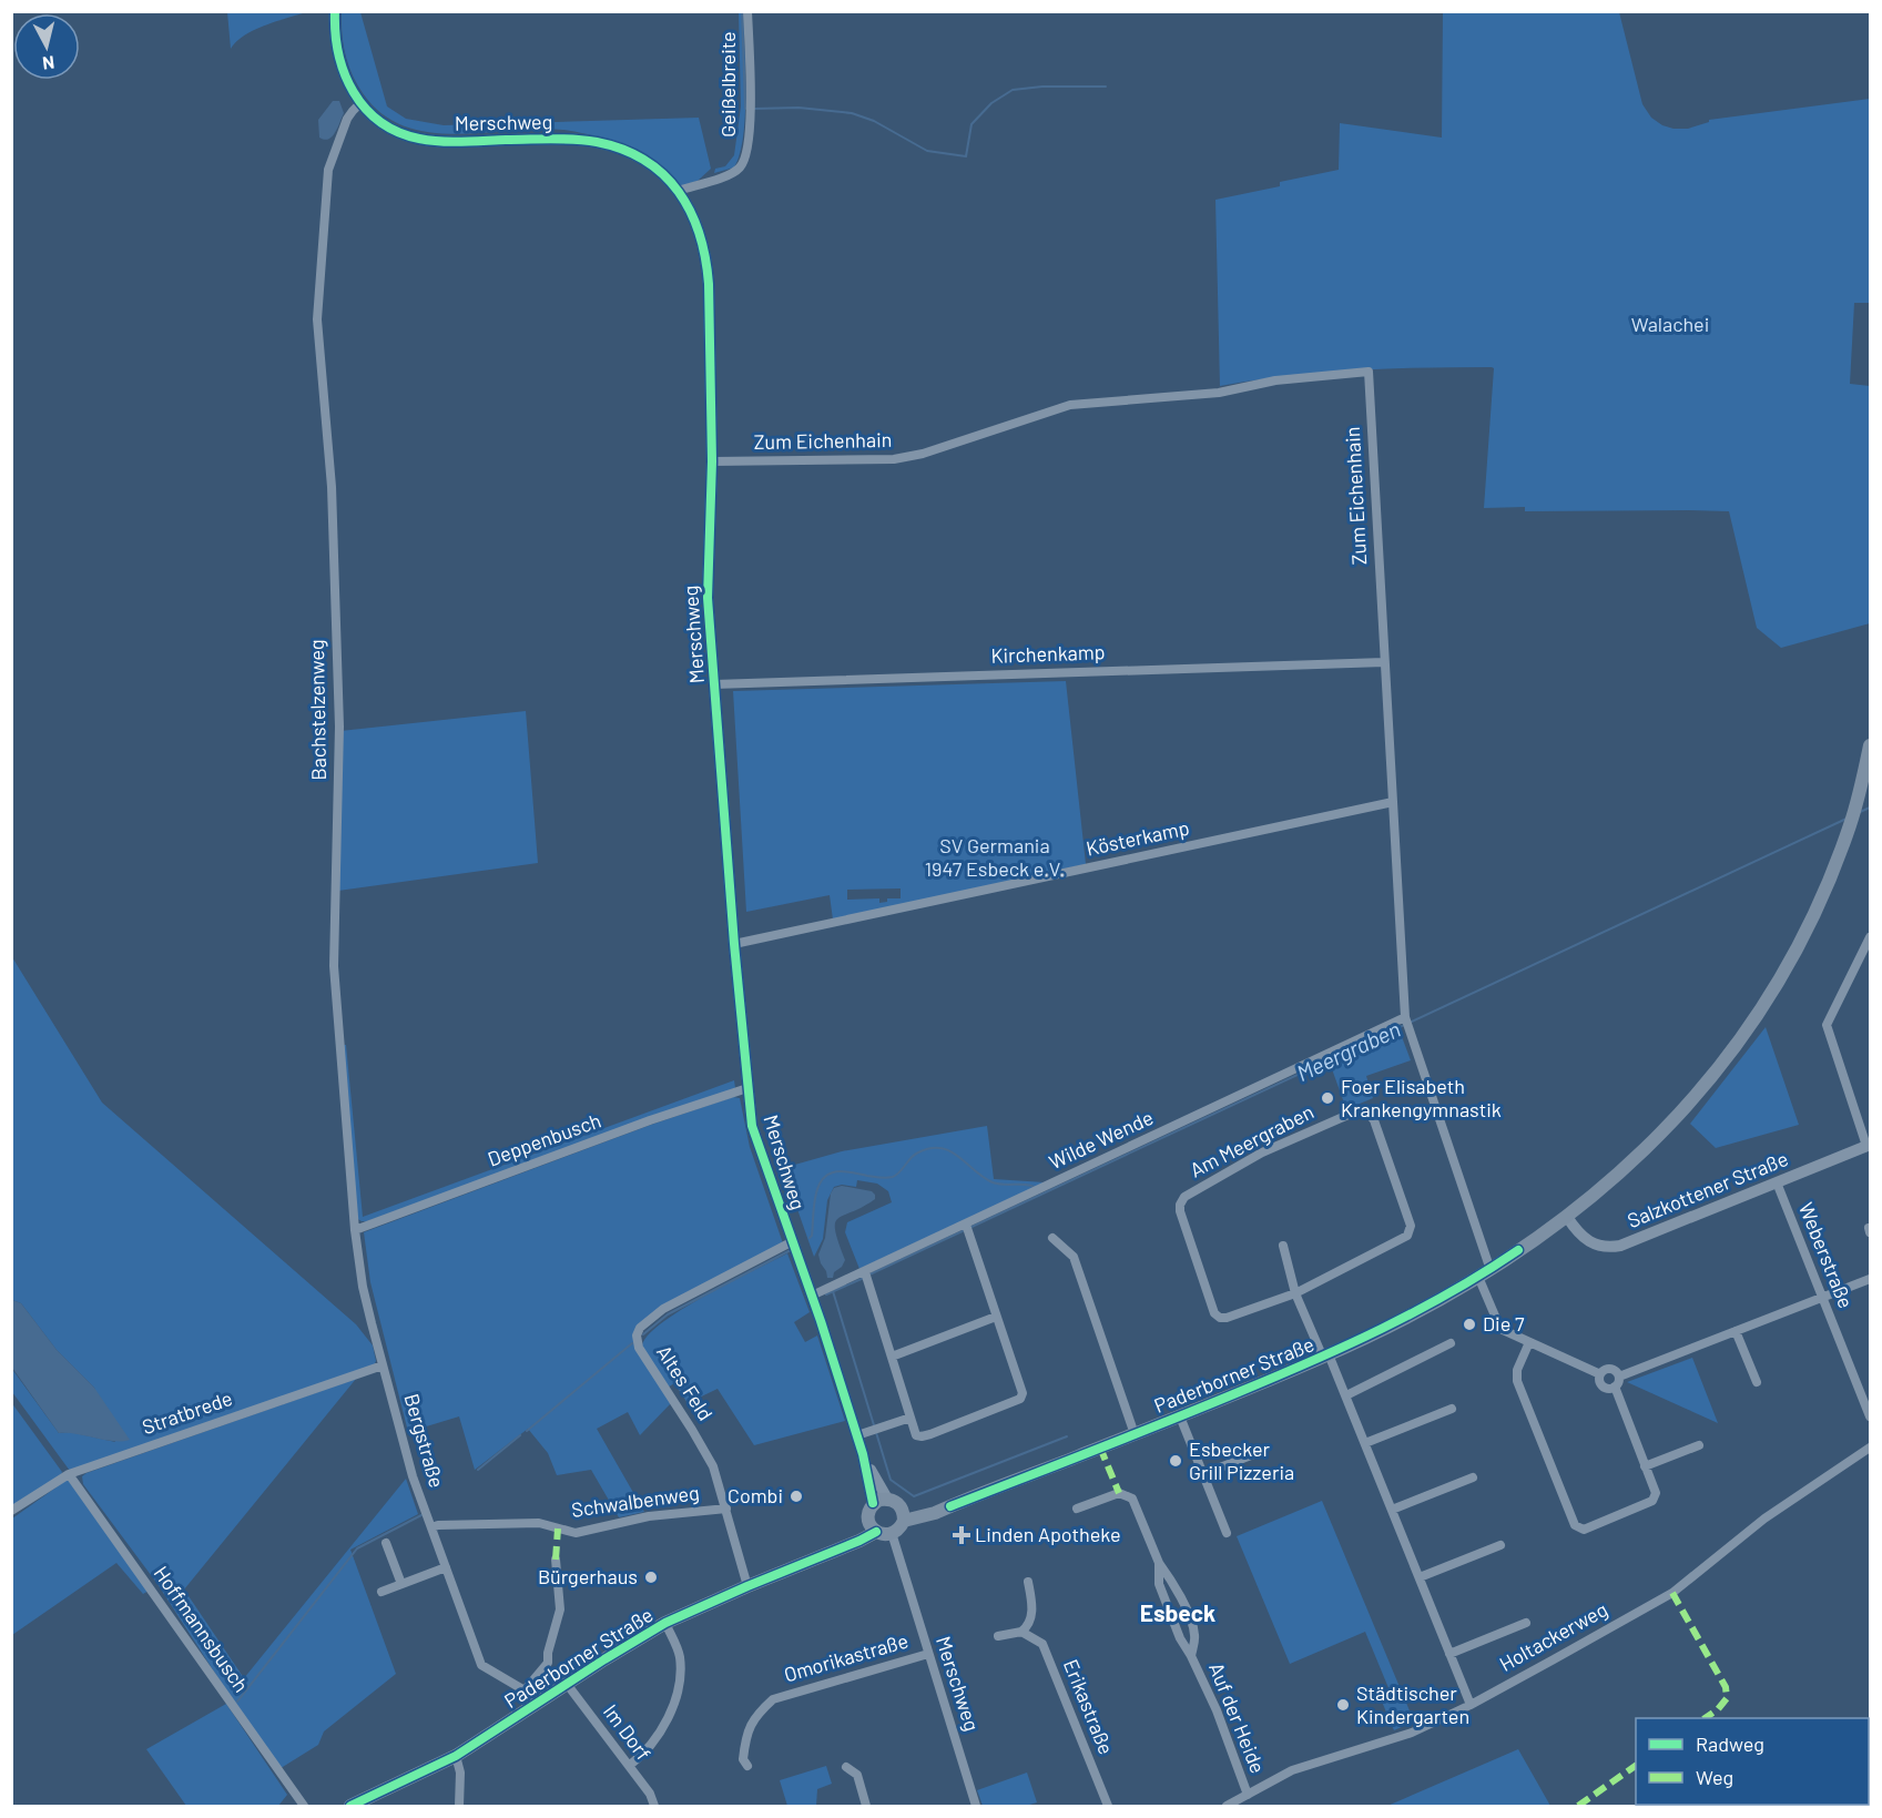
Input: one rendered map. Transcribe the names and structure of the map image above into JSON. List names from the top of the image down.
{
  "streets": {
    "main road": ["Paderborner Straße"],
    "street": [
      "Geißelbreite",
      "Merschweg",
      "Zum Eichenhain",
      "Kirchenkamp",
      "Bachstelzenweg",
      "Kösterkamp",
      "Deppenbusch",
      "Wilde Wende",
      "Am Meergraben",
      "Salzkottener Straße",
      "Weberstraße",
      "Altes Feld",
      "Stratbrede",
      "Bergstraße",
      "Schwalbenweg",
      "Hoffmannsbusch",
      "Holtackerweg",
      "Omorikastraße",
      "Erikastraße",
      "Auf der Heide",
      "Im Dorf"
    ]
  },
  "crossings": [
    ["Geißelbreite", "Merschweg"],
    ["Merschweg", "Zum Eichenhain"],
    ["Merschweg", "Kirchenkamp"],
    ["Merschweg", "Bachstelzenweg"],
    ["Merschweg", "Kösterkamp"],
    ["Merschweg", "Deppenbusch"],
    ["Merschweg", "Wilde Wende"],
    ["Merschweg", "Paderborner Straße"],
    ["Merschweg", "Altes Feld"],
    ["Merschweg", "Omorikastraße"],
    ["Zum Eichenhain", "Kirchenkamp"],
    ["Zum Eichenhain", "Kösterkamp"],
    ["Zum Eichenhain", "Wilde Wende"],
    ["Zum Eichenhain", "Paderborner Straße"],
    ["Bachstelzenweg", "Deppenbusch"],
    ["Bachstelzenweg", "Bergstraße"],
    ["Salzkottener Straße", "Weberstraße"],
    ["Salzkottener Straße", "Paderborner Straße"],
    ["Paderborner Straße", "Altes Feld"],
    ["Paderborner Straße", "Bergstraße"],
    ["Paderborner Straße", "Im Dorf"],
    ["Altes Feld", "Schwalbenweg"],
    ["Stratbrede", "Bergstraße"],
    ["Stratbrede", "Hoffmannsbusch"],
    ["Bergstraße", "Schwalbenweg"],
    ["Holtackerweg", "Auf der Heide"]
  ],
  "districts": ["Esbeck"],
  "water": ["Meergraben"],
  "parks": ["Walachei", "SV Germania 1947 Esbeck e.V."],
  "places": {
    "other": [
      "Foer Elisabeth Krankengymnastik",
      "Die 7",
      "Esbecker Grill Pizzeria",
      "Combi",
      "Bürgerhaus",
      "Städtischer Kindergarten"
    ],
    "health": ["Linden Apotheke"]
  },
  "legend": ["Radweg", "Weg"],
  "north": "bottom"
}
